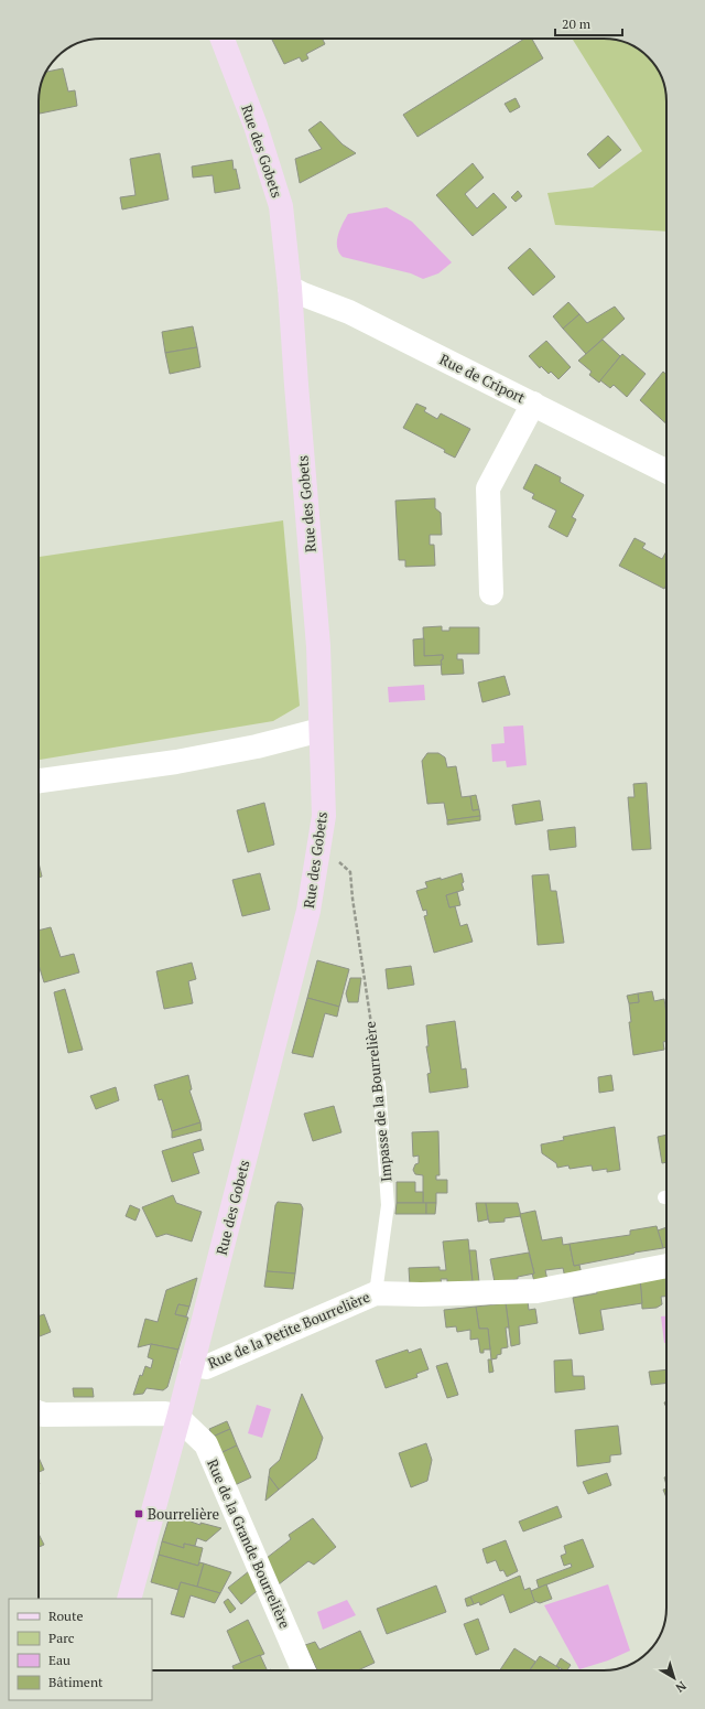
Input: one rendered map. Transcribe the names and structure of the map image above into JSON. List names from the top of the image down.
{
  "streets": {
    "main road": ["Rue des Gobets"],
    "street": ["Rue de Criport", "Rue de la Petite Bourrelière", "Rue de la Grande Bourrelière"],
    "lane": ["Impasse de la Bourrelière"]
  },
  "crossings": [
    ["Rue des Gobets", "Rue de Criport"],
    ["Rue des Gobets", "Impasse de la Bourrelière"],
    ["Rue des Gobets", "Rue de la Petite Bourrelière"],
    ["Rue des Gobets", "Rue de la Grande Bourrelière"],
    ["Impasse de la Bourrelière", "Rue de la Petite Bourrelière"]
  ],
  "places": {
    "transit": ["Bourrelière"]
  },
  "legend": [
    "Route",
    "Parc",
    "Eau",
    "Bâtiment"
  ],
  "scale_bar": "20 m",
  "north": "bottom right"
}
